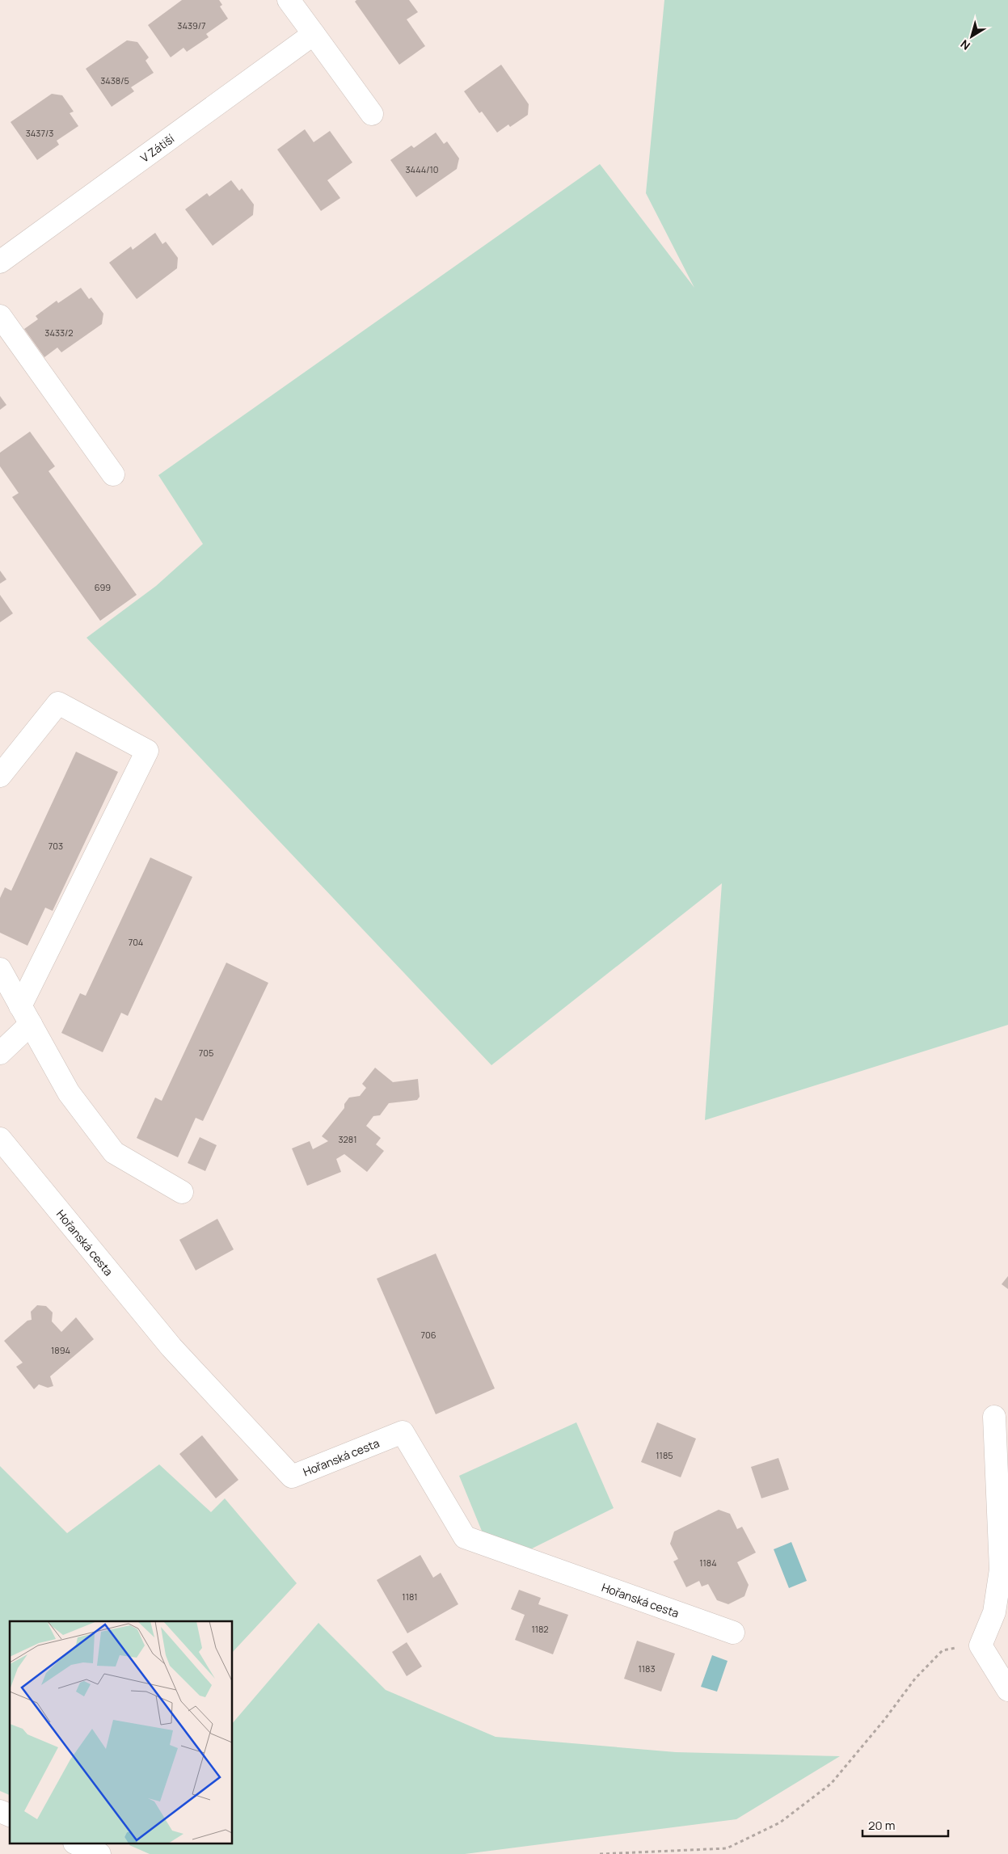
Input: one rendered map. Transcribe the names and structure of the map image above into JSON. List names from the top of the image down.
{
  "streets": {
    "street": ["V Zátiší", "Hořanská cesta"]
  },
  "house_numbers": [
    "3439/7",
    "3438/5",
    "3437/3",
    "3444/10",
    "3433/2",
    "699",
    "703",
    "704",
    "705",
    "3281",
    "706",
    "1894",
    "1185",
    "1184",
    "1181",
    "1182",
    "1183"
  ],
  "scale_bar": "20 m",
  "north": "bottom left"
}
